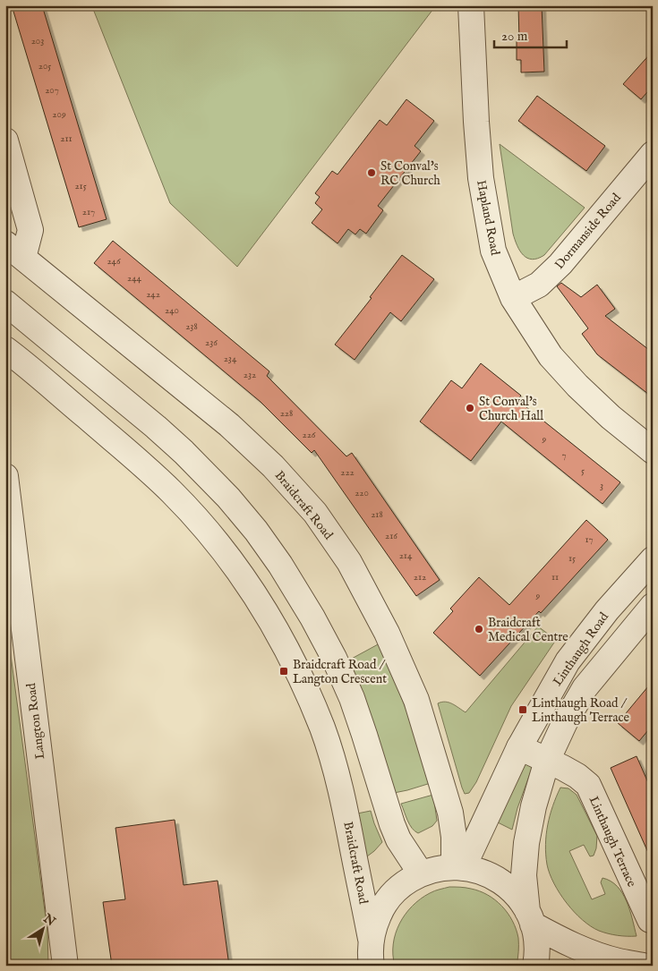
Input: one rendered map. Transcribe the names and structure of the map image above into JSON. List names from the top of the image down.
{
  "streets": {
    "street": [
      "Hapland Road",
      "Dormanside Road",
      "Braidcraft Road",
      "Linthaugh Road",
      "Langton Road",
      "Linthaugh Terrace"
    ]
  },
  "crossings": [
    ["Hapland Road", "Dormanside Road"],
    ["Braidcraft Road", "Linthaugh Road"],
    ["Linthaugh Road", "Linthaugh Terrace"]
  ],
  "places": {
    "other": ["St Conval's RC Church", "St Conval's Church Hall", "Braidcraft Medical Centre"],
    "transit": ["Braidcraft Road / Langton Crescent", "Linthaugh Road / Linthaugh Terrace"]
  },
  "house_numbers": [
    "203",
    "205",
    "207",
    "209",
    "211",
    "215",
    "217",
    "246",
    "244",
    "242",
    "240",
    "238",
    "236",
    "234",
    "232",
    "228",
    "226",
    "9",
    "7",
    "5",
    "222",
    "3",
    "220",
    "218",
    "216",
    "17",
    "214",
    "15",
    "212",
    "11",
    "9"
  ],
  "scale_bar": "20 m",
  "north": "top right"
}
